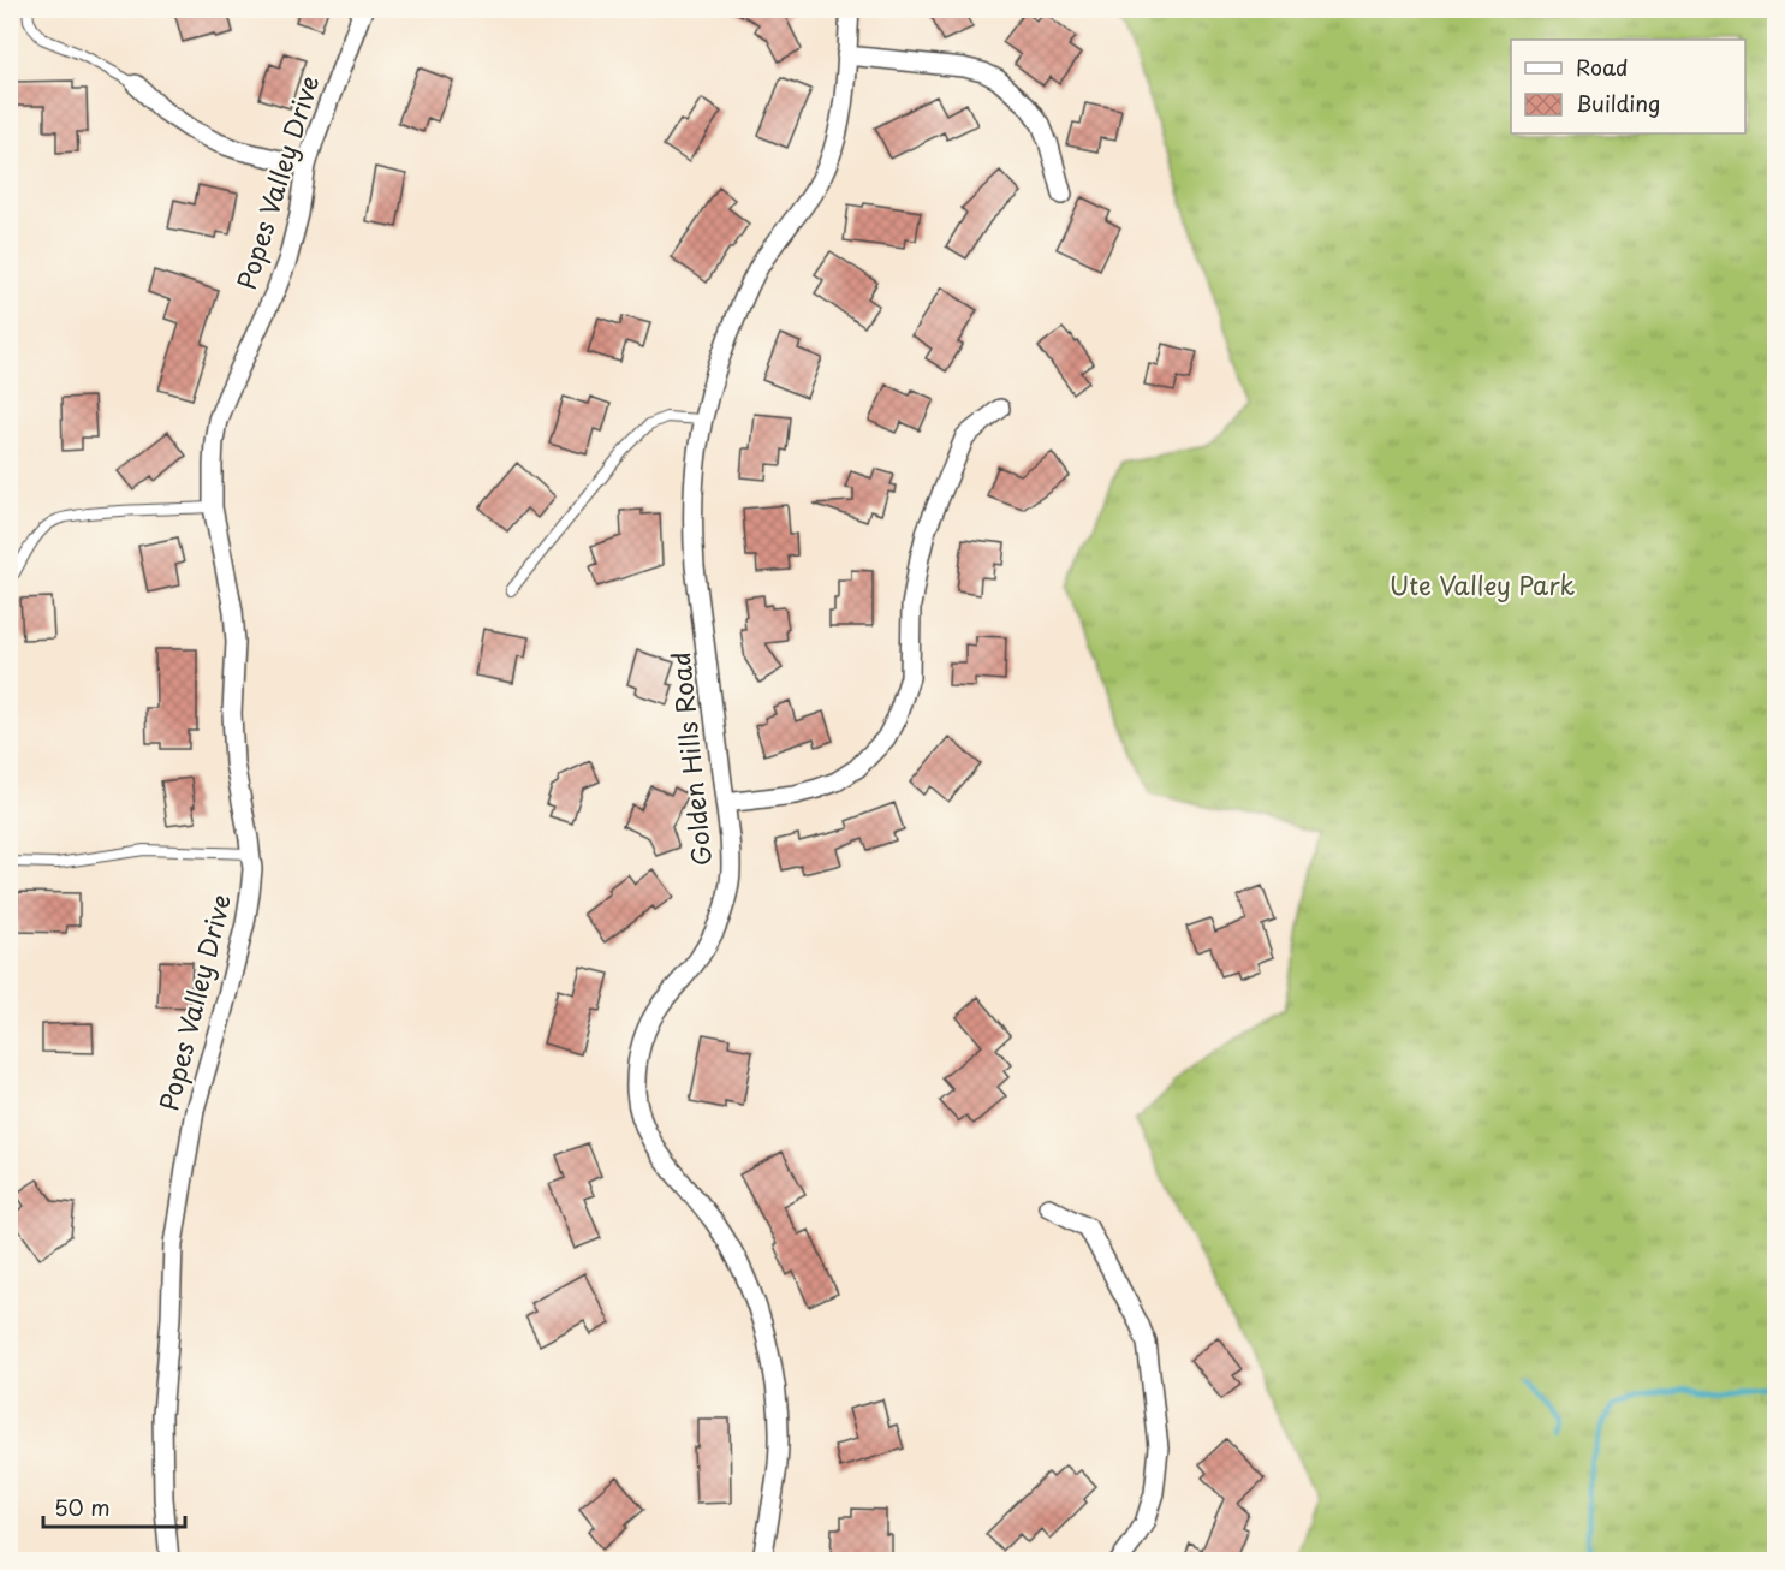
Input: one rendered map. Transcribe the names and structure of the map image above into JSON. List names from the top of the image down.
{
  "streets": {
    "street": ["Popes Valley Drive", "Golden Hills Road"]
  },
  "parks": ["Ute Valley Park"],
  "legend": ["Road", "Building"],
  "scale_bar": "50 m"
}
